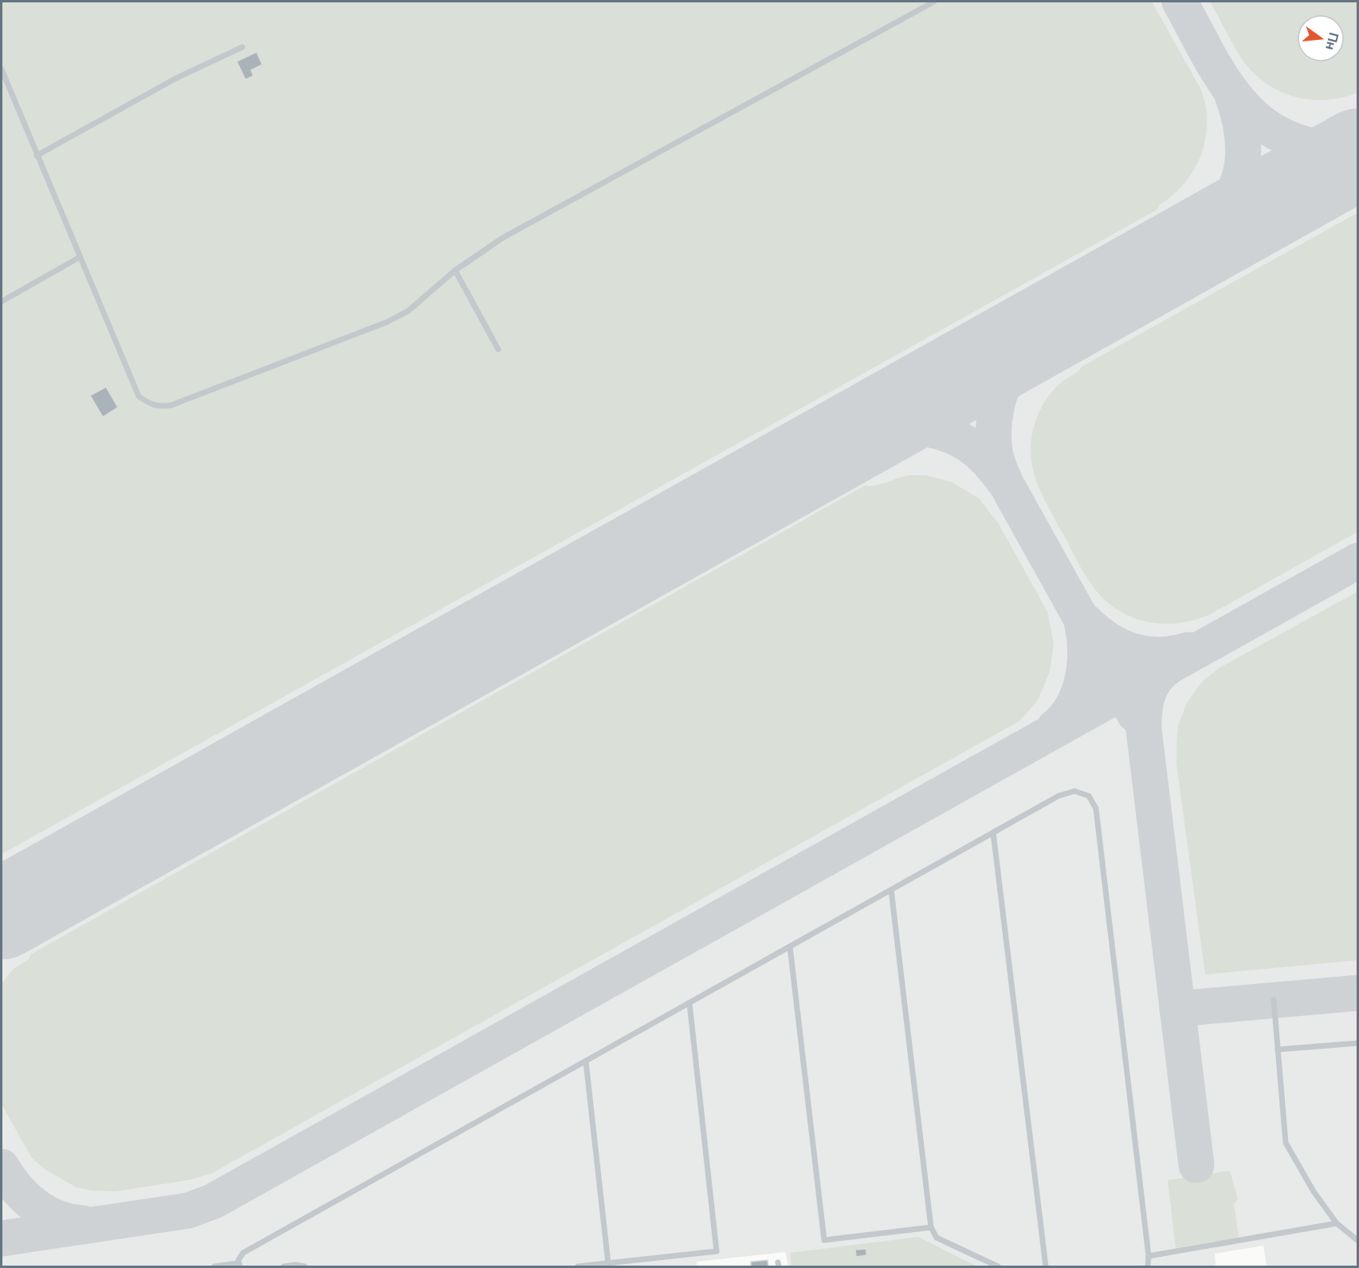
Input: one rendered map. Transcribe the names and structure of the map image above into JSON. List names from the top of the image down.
{
  "north": "right"
}
